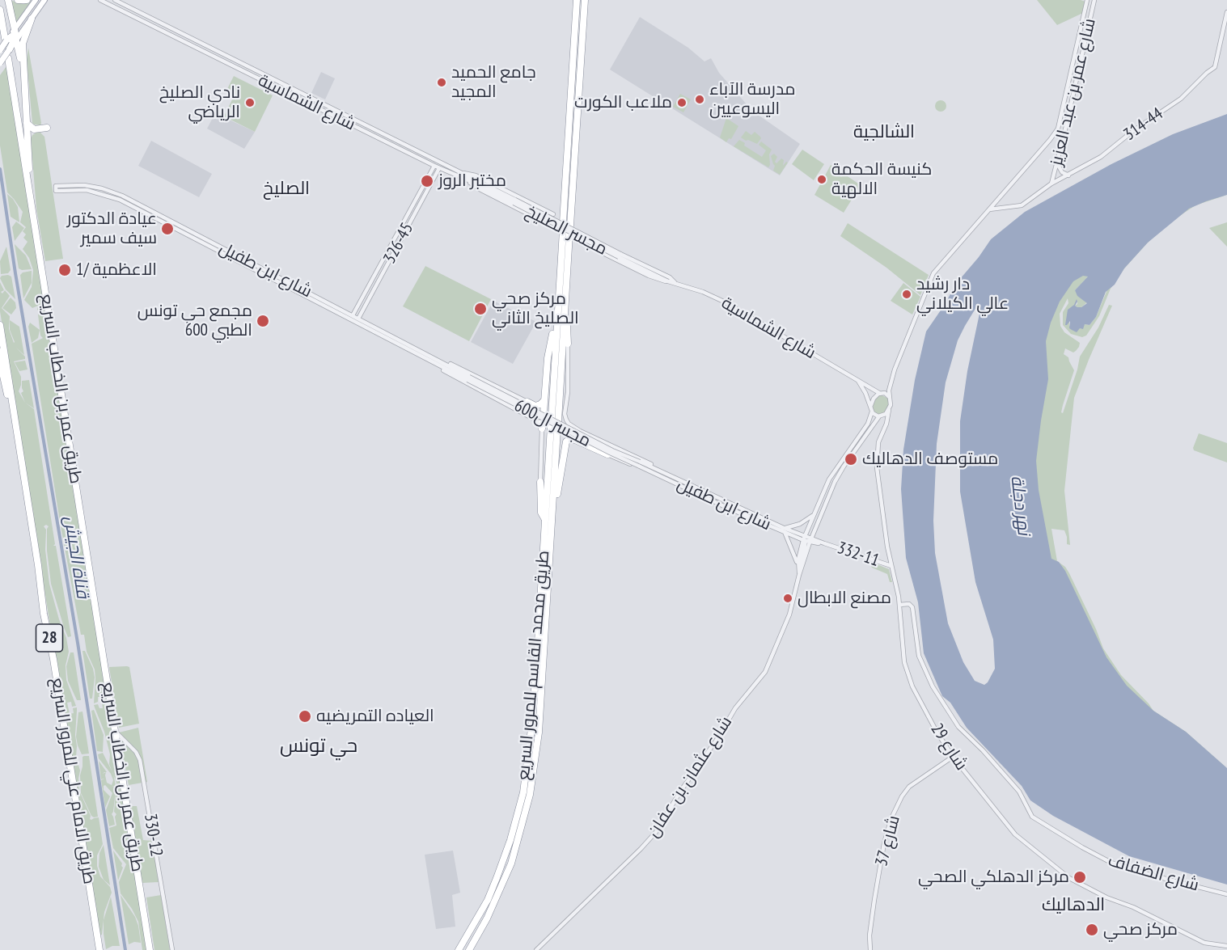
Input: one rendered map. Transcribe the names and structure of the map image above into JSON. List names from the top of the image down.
{
  "streets": {
    "highway": [
      "طريق عمر بن الخطاب السريع",
      "28",
      "طريق محمد القاسم للمرور السريع",
      "طريق الامام علي للمرور السريع"
    ],
    "street": [
      "شارع عمر بن عبد العزيز",
      "شارع الشماسية",
      "314-44",
      "مجسر الصليخ",
      "326-45",
      "شارع ابن طفيل",
      "مجسر ال600",
      "332-11",
      "شارع 29",
      "شارع عثمان بن عفان",
      "330-12",
      "شارع 37",
      "شارع الضفاف"
    ]
  },
  "crossings": [
    ["شارع الشماسية", "مجسر الصليخ"],
    ["شارع الشماسية", "326-45"],
    ["شارع الشماسية", "شارع 29"],
    ["شارع الشماسية", "شارع عثمان بن عفان"],
    ["326-45", "شارع ابن طفيل"],
    ["شارع ابن طفيل", "مجسر ال600"],
    ["شارع ابن طفيل", "332-11"],
    ["شارع ابن طفيل", "شارع عثمان بن عفان"],
    ["طريق عمر بن الخطاب السريع", "330-12"],
    ["332-11", "شارع 29"],
    ["332-11", "شارع عثمان بن عفان"],
    ["شارع 29", "شارع عثمان بن عفان"],
    ["شارع 29", "شارع 37"],
    ["شارع 29", "شارع الضفاف"]
  ],
  "districts": [
    "الشالجية",
    "الصليخ",
    "حي تونس",
    "الدهاليك"
  ],
  "water": ["نهر دجلة", "قناة الجيش"],
  "places": [
    "جامع الحميد المجيد",
    "مدرسة الآباء اليسوعيين",
    "نادي الصليخ الرياضي",
    "ملاعب الكورت",
    "كنيسة الحكمة الالهية",
    "مختبر الروز",
    "عيادة الدكتور سيف سمير",
    "الاعظمية /1",
    "دار رشيد عالي الكيلاني",
    "مركز صحي الصليخ الثاني",
    "مجمع حي تونس الطبي 600",
    "مستوصف الدهاليك",
    "مصنع الابطال",
    "العياده التمريضيه",
    "مركز الدهلكي الصحي",
    "مركز صحي"
  ]
}
